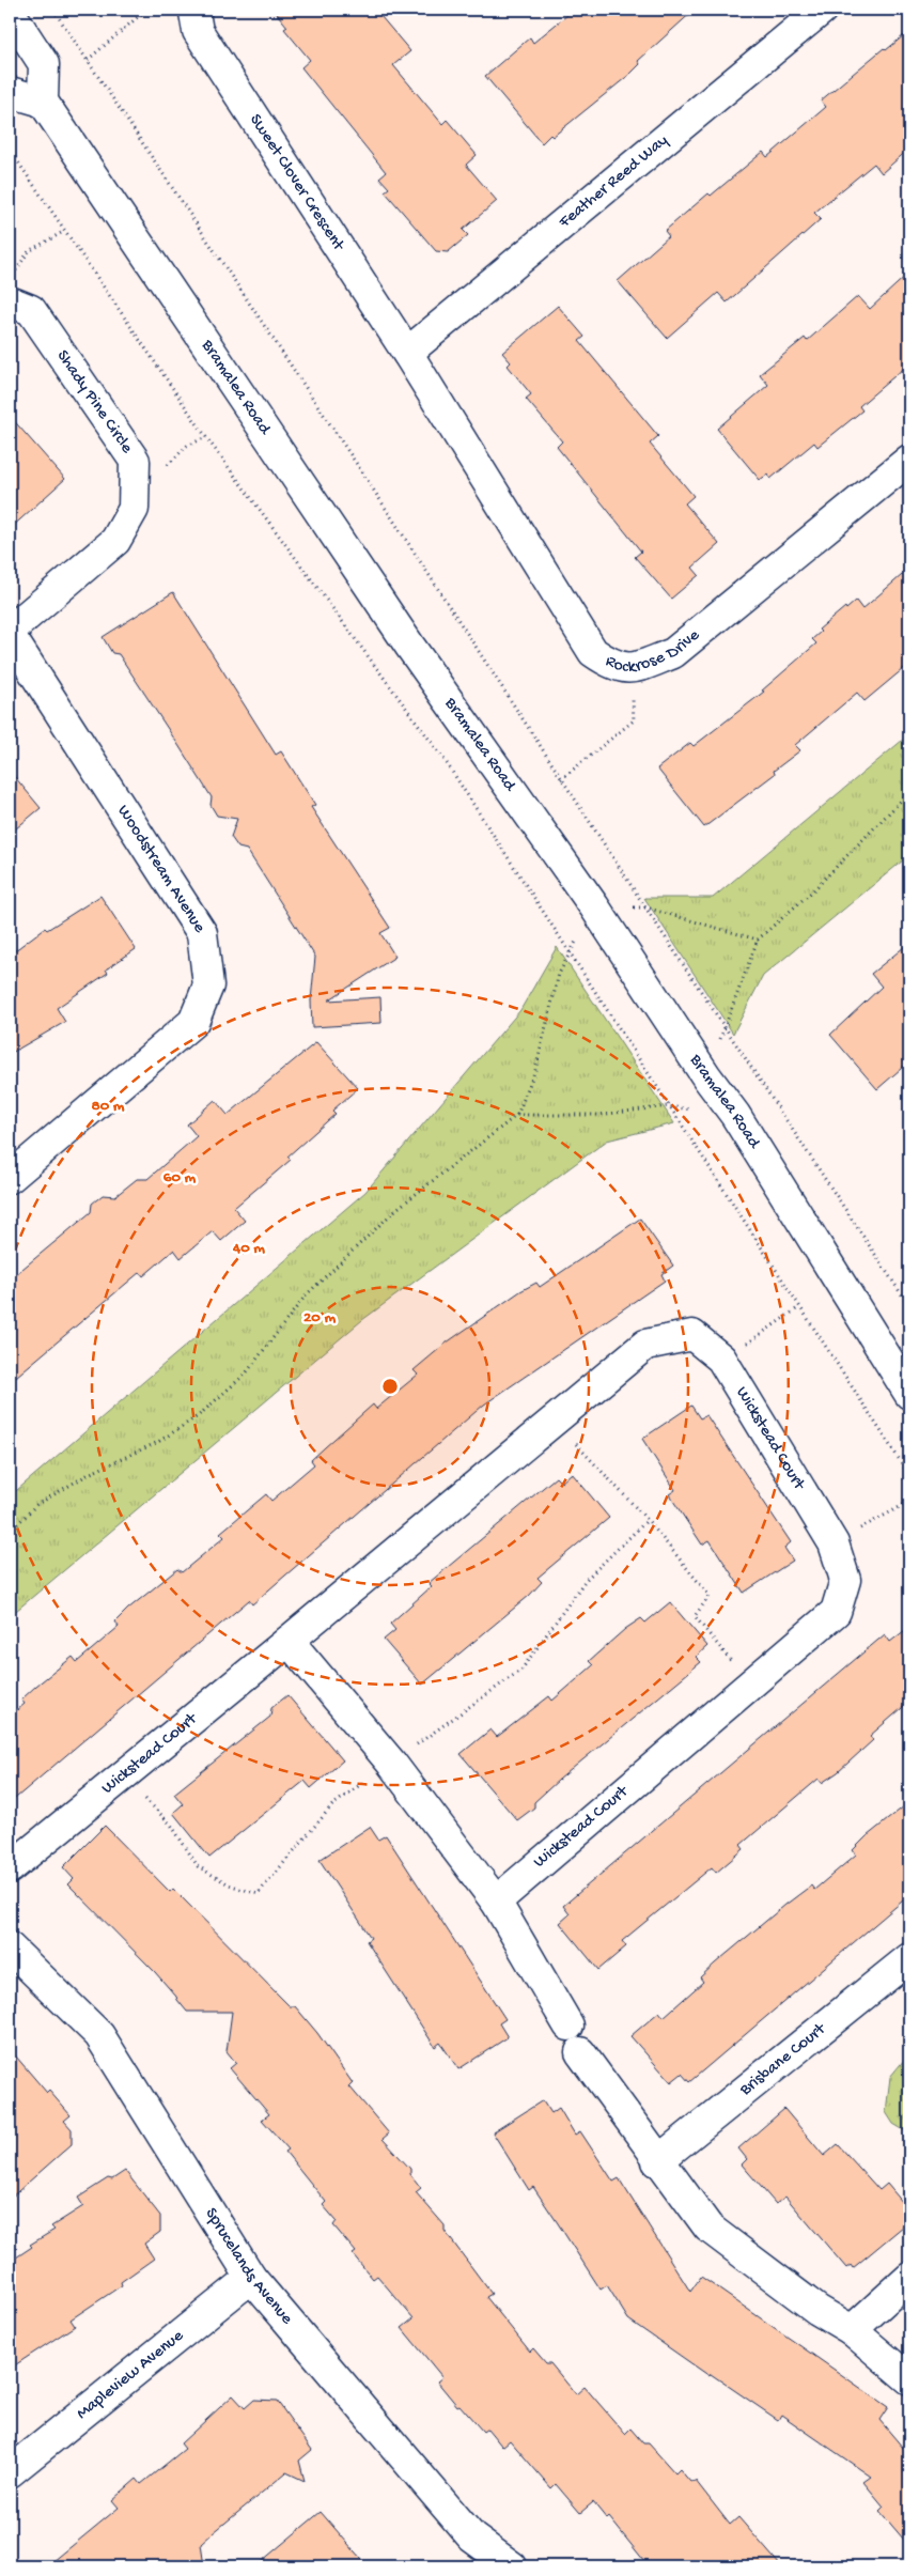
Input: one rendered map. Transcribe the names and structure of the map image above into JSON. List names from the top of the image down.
{
  "streets": {
    "street": [
      "Feather Reed Way",
      "Sweet Clover Crescent",
      "Bramalea Road",
      "Shady Pine Circle",
      "Rockrose Drive",
      "Woodstream Avenue",
      "Wickstead Court",
      "Brisbane Court",
      "Sprucelands Avenue",
      "Mapleview Avenue"
    ]
  },
  "crossings": [
    ["Feather Reed Way", "Sweet Clover Crescent"],
    ["Feather Reed Way", "Rockrose Drive"],
    ["Sweet Clover Crescent", "Rockrose Drive"],
    ["Shady Pine Circle", "Woodstream Avenue"],
    ["Sprucelands Avenue", "Mapleview Avenue"]
  ],
  "rings": [
    "80 m",
    "60 m",
    "40 m",
    "20 m"
  ]
}
